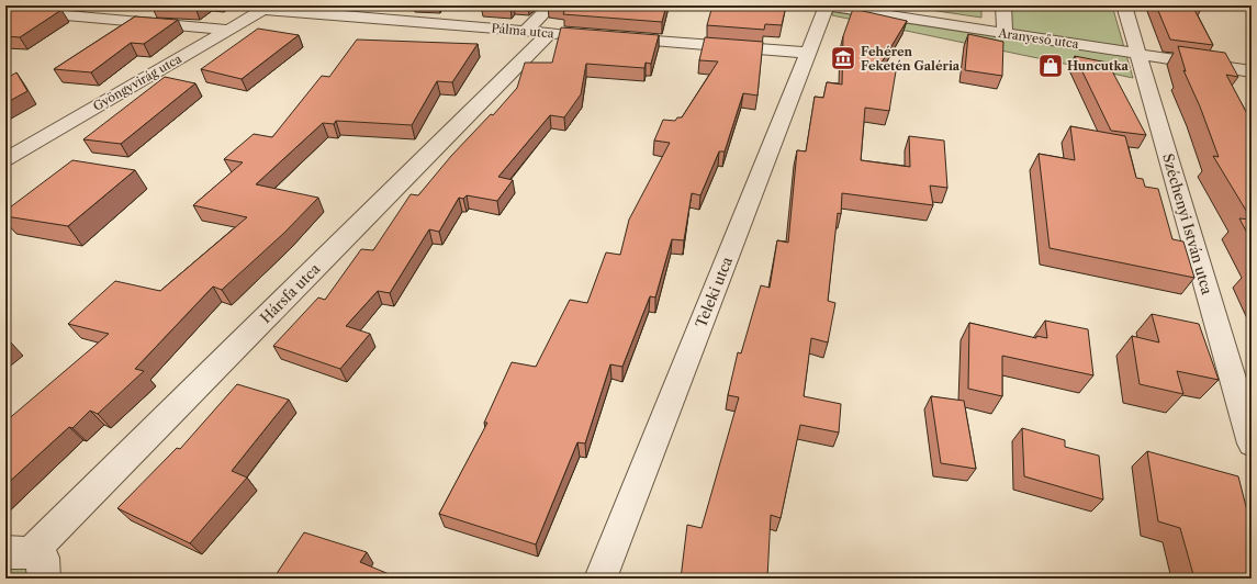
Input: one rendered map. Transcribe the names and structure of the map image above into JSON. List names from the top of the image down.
{
  "streets": {
    "street": [
      "Pálma utca",
      "Aranyeső utca",
      "Gyöngyvirág utca",
      "Széchenyi István utca",
      "Teleki utca",
      "Hársfa utca"
    ]
  },
  "crossings": [
    ["Pálma utca", "Gyöngyvirág utca"],
    ["Pálma utca", "Hársfa utca"],
    ["Aranyeső utca", "Széchenyi István utca"],
    ["Aranyeső utca", "Teleki utca"]
  ],
  "places": {
    "museum": ["Fehéren Feketén Galéria"],
    "shop": ["Huncutka"]
  }
}
